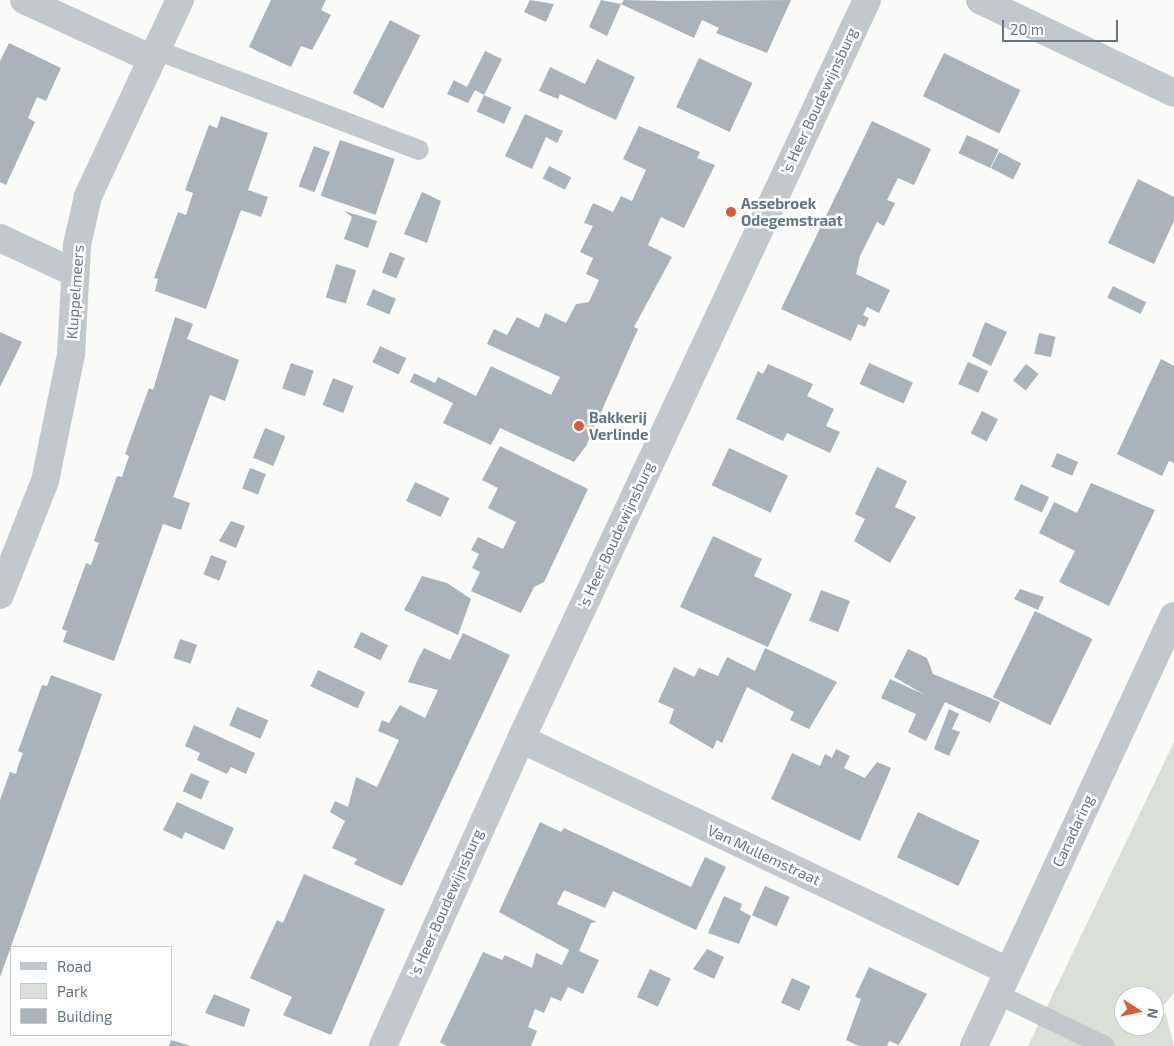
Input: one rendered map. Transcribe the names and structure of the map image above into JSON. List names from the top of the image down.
{
  "streets": {
    "street": [
      "'s Heer Boudewijnsburg",
      "Kluppelmeers",
      "Canadaring",
      "Van Mullemstraat"
    ]
  },
  "crossings": [
    ["'s Heer Boudewijnsburg", "Van Mullemstraat"],
    ["Canadaring", "Van Mullemstraat"]
  ],
  "places": ["Assebroek Odegemstraat", "Bakkerij Verlinde"],
  "legend": ["Road", "Park", "Building"],
  "scale_bar": "20 m",
  "north": "right"
}
